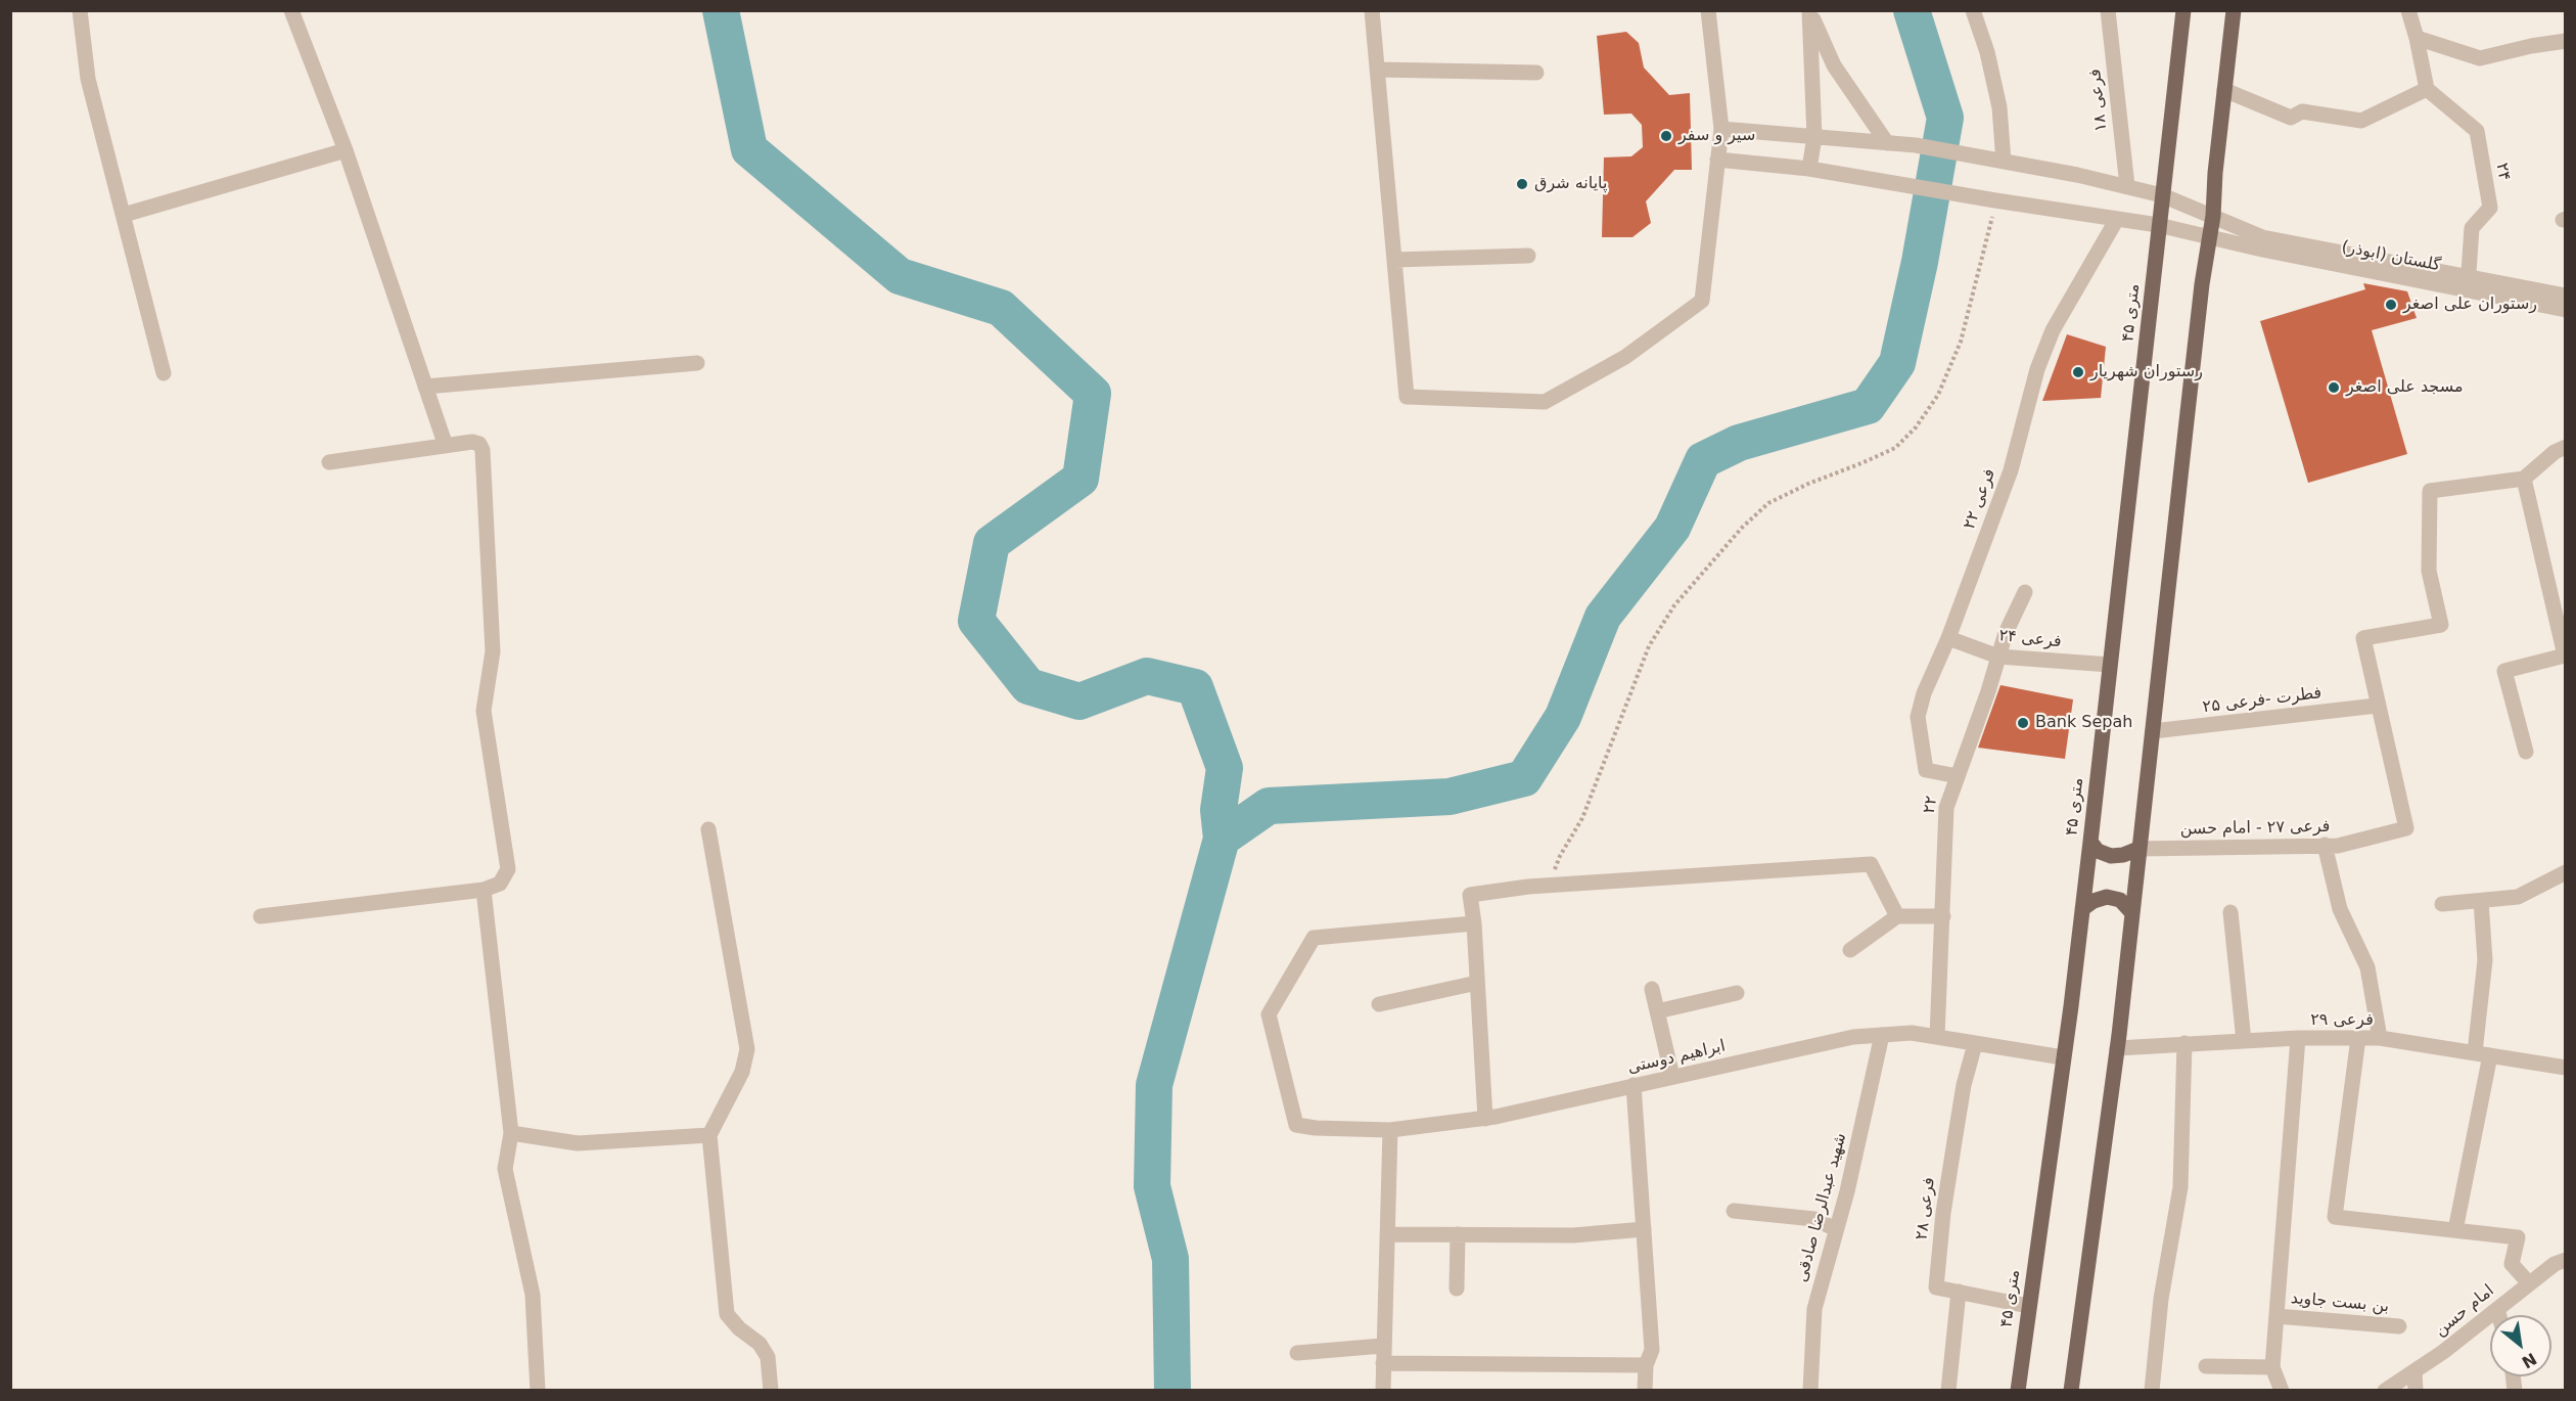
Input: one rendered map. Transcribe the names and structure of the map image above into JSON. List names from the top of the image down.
{
  "streets": {
    "main road": ["۴۵ متری"],
    "street": [
      "فرعی ۱۸",
      "۲۴",
      "گلستان (ابوذر)",
      "فرعی ۲۲",
      "فرعی ۲۴",
      "فطرت -فرعی ۲۵",
      "۲۲",
      "فرعی ۲۷ - امام حسن",
      "فرعی ۲۹",
      "ابراهیم دوستی",
      "شهید عبدالرضا صادقی",
      "فرعی ۲۸",
      "بن بست جاوید",
      "امام حسن"
    ]
  },
  "crossings": [
    ["فرعی ۱۸", "گلستان (ابوذر)"],
    ["۲۴", "گلستان (ابوذر)"],
    ["گلستان (ابوذر)", "۴۵ متری"],
    ["گلستان (ابوذر)", "فرعی ۲۲"],
    ["۴۵ متری", "فرعی ۲۴"],
    ["۴۵ متری", "ابراهیم دوستی"],
    ["۴۵ متری", "فرعی ۲۸"],
    ["فرعی ۲۲", "فرعی ۲۴"],
    ["فرعی ۲۲", "۲۲"],
    ["فرعی ۲۴", "۲۲"],
    ["فطرت -فرعی ۲۵", "فرعی ۲۷ - امام حسن"],
    ["۲۲", "ابراهیم دوستی"],
    ["ابراهیم دوستی", "شهید عبدالرضا صادقی"],
    ["ابراهیم دوستی", "فرعی ۲۸"]
  ],
  "places": [
    "سیر و سفر",
    "پایانه شرق",
    "رستوران علی اصغر",
    "رستوران شهریار",
    "مسجد علی اصغر",
    "Bank Sepah"
  ],
  "north": "bottom right"
}
